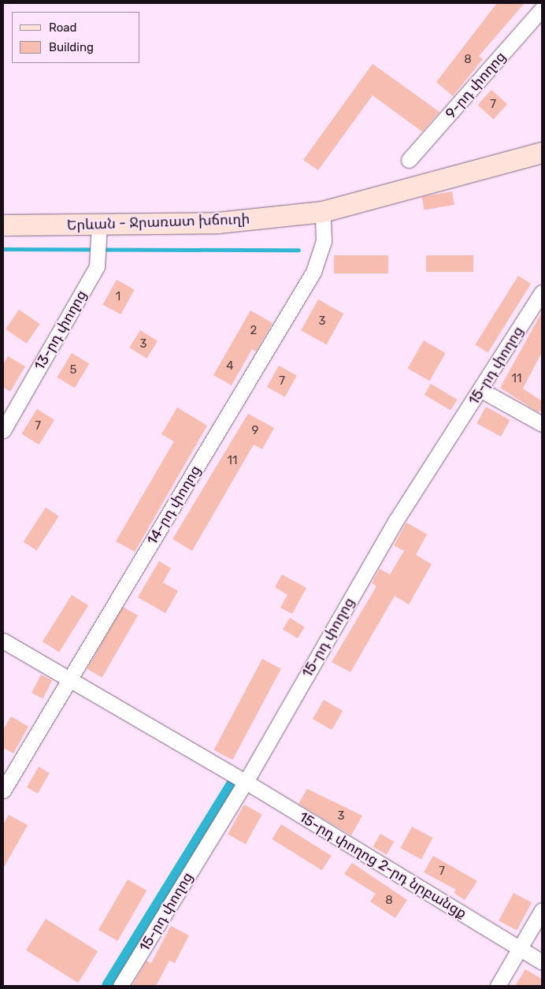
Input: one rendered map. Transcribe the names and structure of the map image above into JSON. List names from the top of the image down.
{
  "streets": {
    "main road": ["Երևան - Ջրառատ խճուղի"],
    "street": [
      "9-րդ փողոց",
      "13-րդ փողոց",
      "15-րդ փողոց",
      "14-րդ փողոց",
      "15-րդ փողոց 2-րդ նրբանցք"
    ]
  },
  "crossings": [
    ["Երևան - Ջրառատ խճուղի", "13-րդ փողոց"],
    ["Երևան - Ջրառատ խճուղի", "14-րդ փողոց"],
    ["15-րդ փողոց", "15-րդ փողոց 2-րդ նրբանցք"],
    ["14-րդ փողոց", "15-րդ փողոց 2-րդ նրբանցք"]
  ],
  "house_numbers": [
    "8",
    "7",
    "1",
    "3",
    "2",
    "3",
    "4",
    "5",
    "11",
    "7",
    "7",
    "9",
    "11",
    "3",
    "7",
    "8"
  ],
  "legend": ["Road", "Building"]
}
